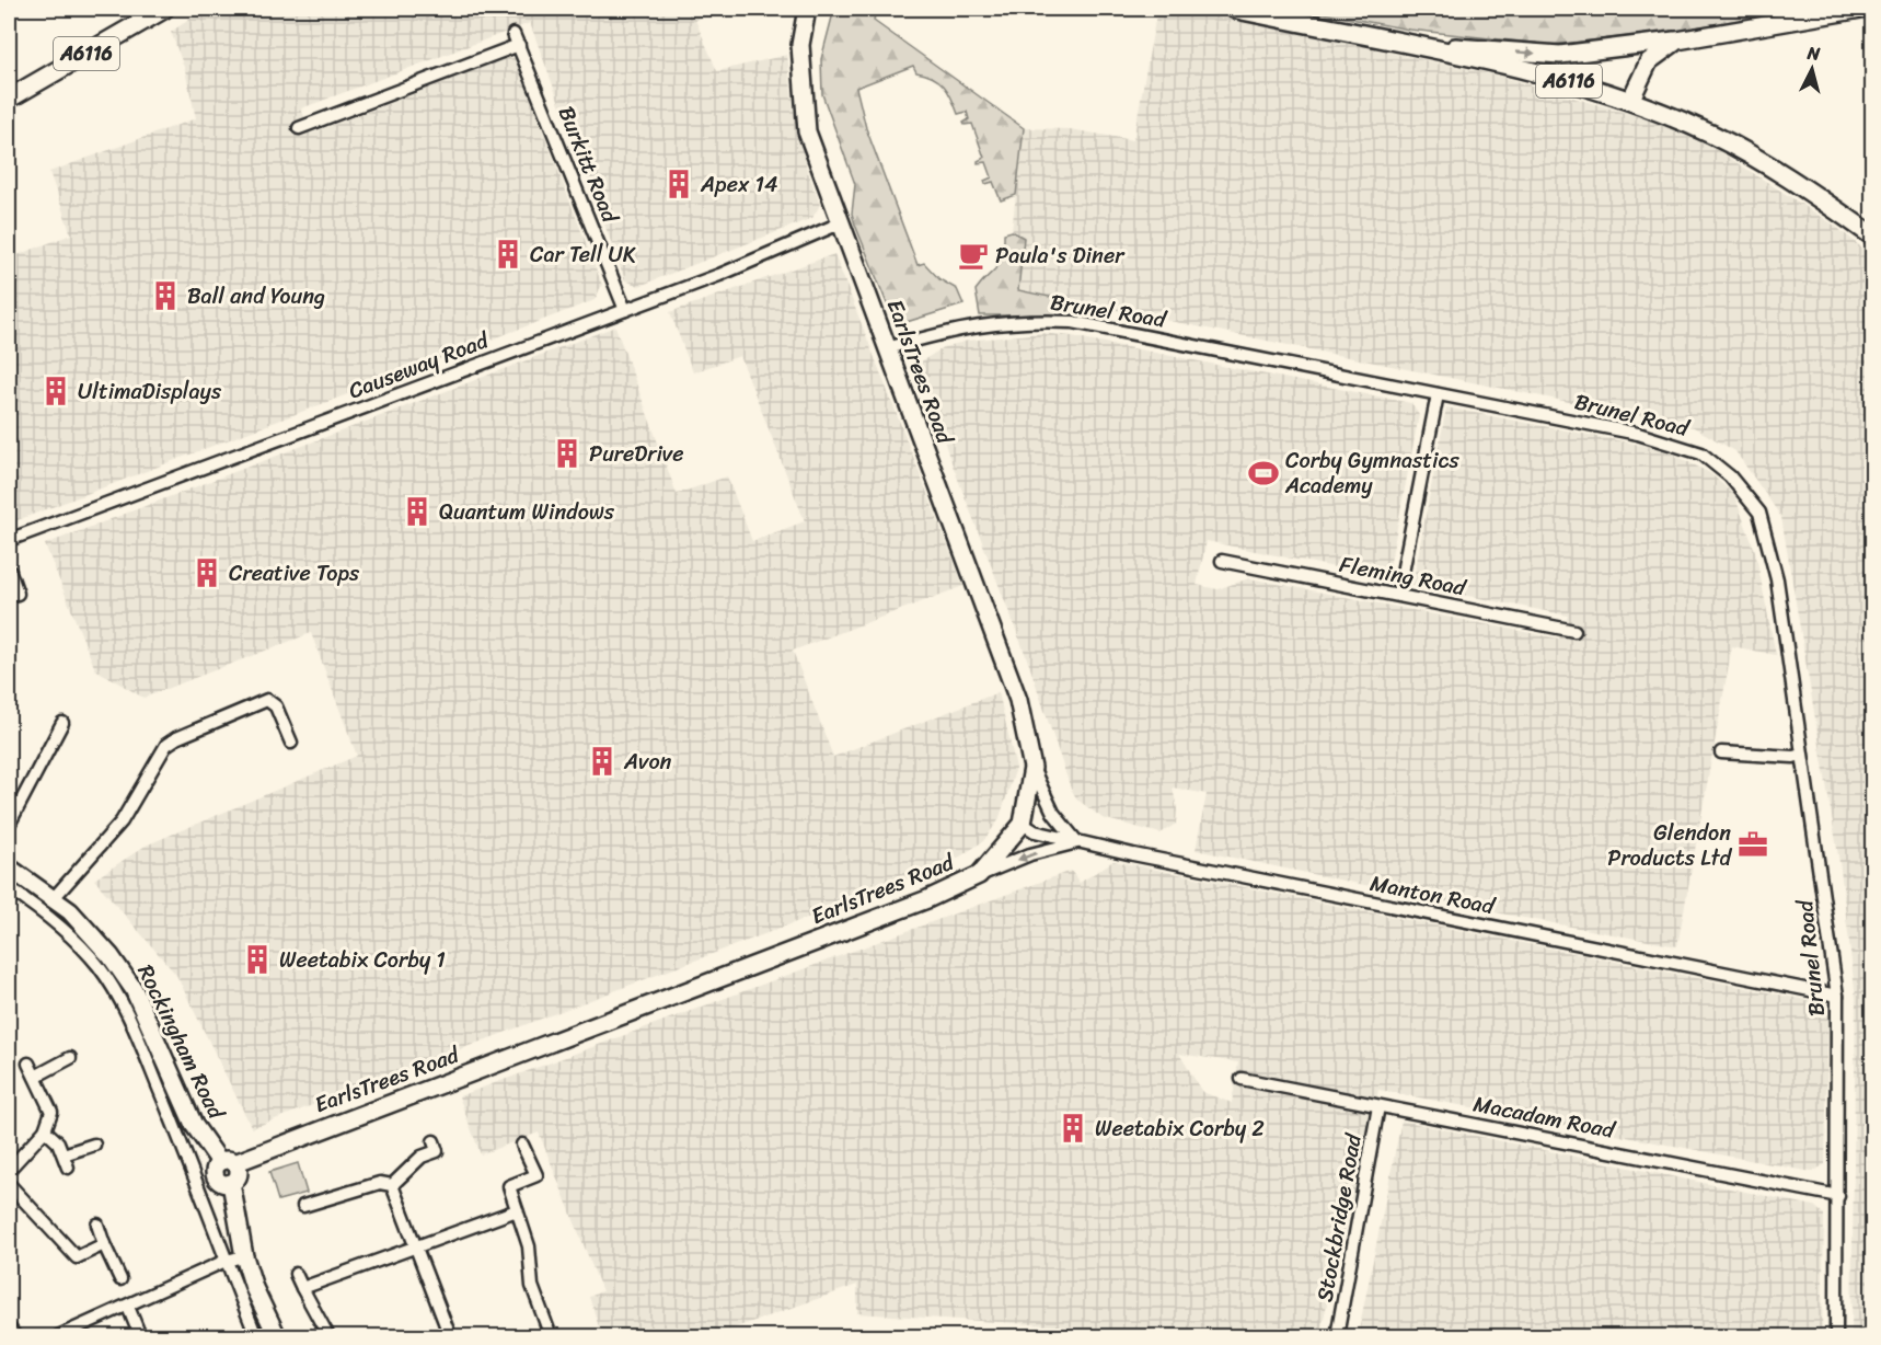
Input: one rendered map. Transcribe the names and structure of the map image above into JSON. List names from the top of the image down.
{
  "streets": {
    "main road": ["A6116"],
    "street": [
      "Burkitt Road",
      "Brunel Road",
      "Causeway Road",
      "EarlsTrees Road",
      "Fleming Road",
      "Manton Road",
      "Rockingham Road",
      "Macadam Road",
      "Stockbridge Road"
    ]
  },
  "crossings": [
    ["Burkitt Road", "Causeway Road"],
    ["Brunel Road", "EarlsTrees Road"],
    ["Brunel Road", "Manton Road"],
    ["Brunel Road", "Macadam Road"],
    ["Causeway Road", "EarlsTrees Road"],
    ["EarlsTrees Road", "Manton Road"],
    ["EarlsTrees Road", "Rockingham Road"],
    ["Macadam Road", "Stockbridge Road"]
  ],
  "places": {
    "building": [
      "Apex 14",
      "Car Tell UK",
      "Ball and Young",
      "UltimaDisplays",
      "PureDrive",
      "Quantum Windows",
      "Creative Tops",
      "Avon",
      "Weetabix Corby 1",
      "Weetabix Corby 2"
    ],
    "cafe": ["Paula's Diner"],
    "sports": ["Corby Gymnastics Academy"],
    "office": ["Glendon Products Ltd"]
  },
  "north": "top"
}
